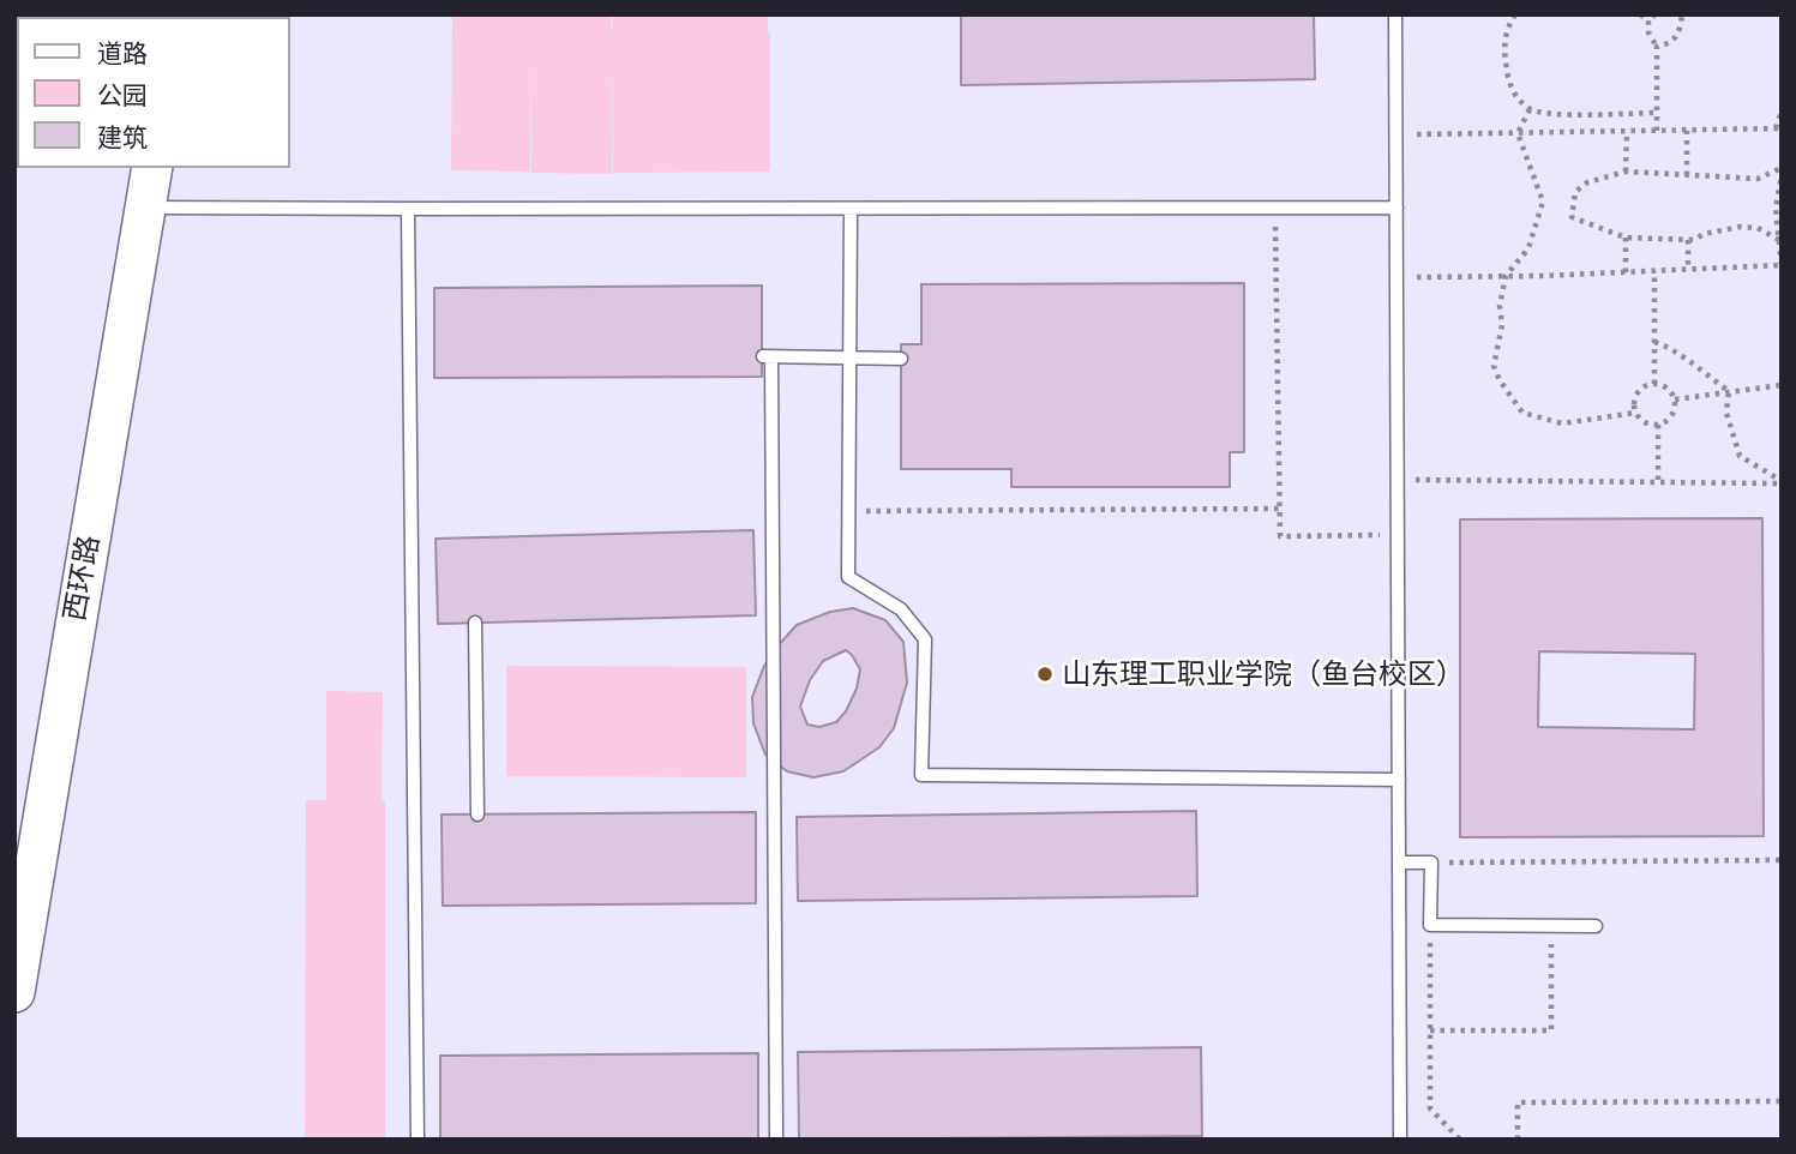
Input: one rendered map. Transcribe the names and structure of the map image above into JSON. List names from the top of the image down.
{
  "streets": {
    "main road": ["西环路"]
  },
  "places": ["山东理工职业学院（鱼台校区）"],
  "legend": ["道路", "公园", "建筑"]
}
